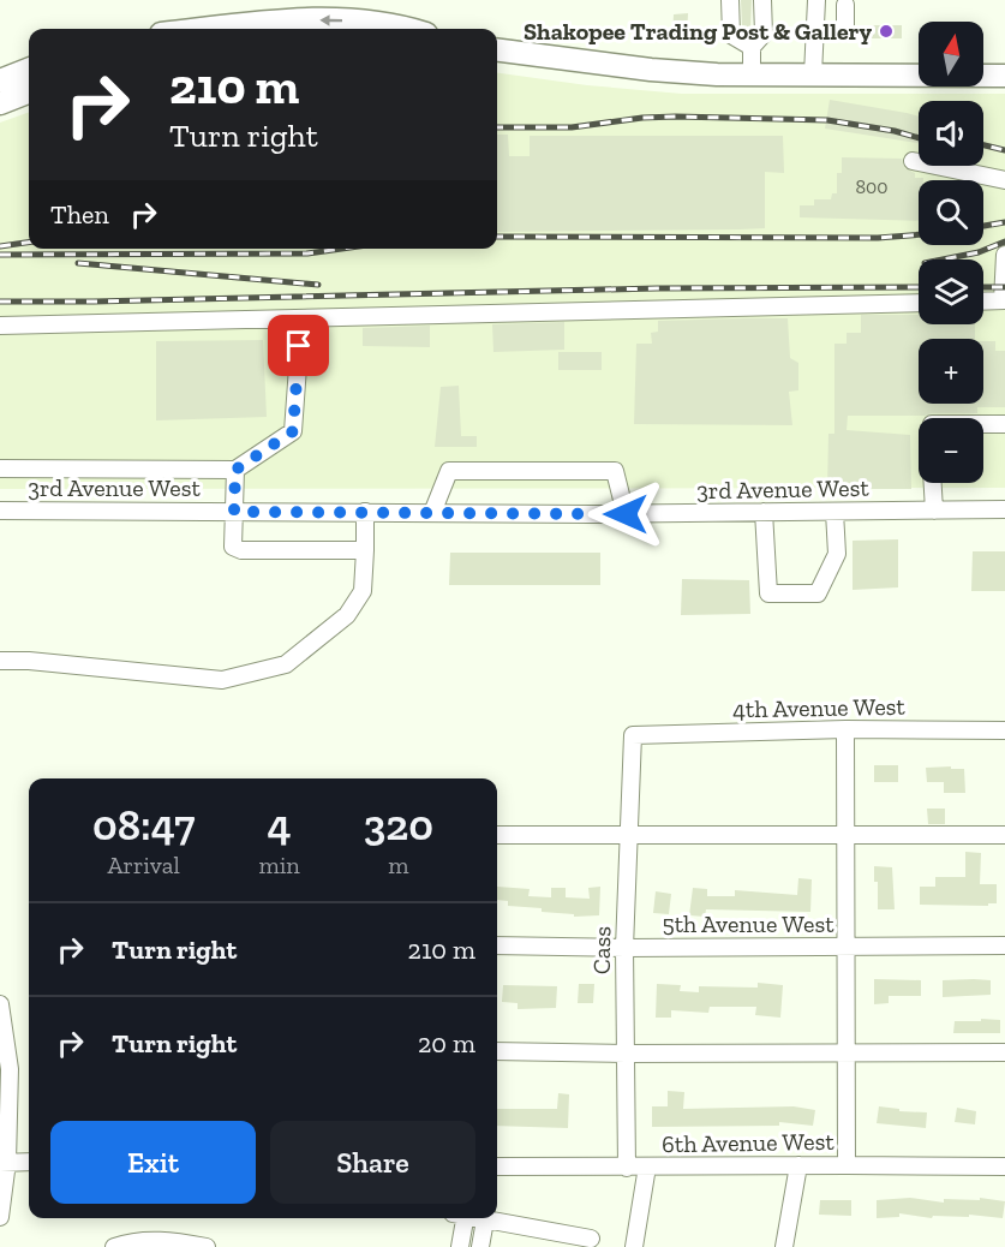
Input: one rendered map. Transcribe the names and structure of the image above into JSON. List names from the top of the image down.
{
  "streets": {
    "street": [
      "3rd Avenue West",
      "4th Avenue West",
      "5th Avenue West",
      "Cass",
      "6th Avenue West"
    ]
  },
  "crossings": [
    ["4th Avenue West", "Cass"],
    ["5th Avenue West", "Cass"],
    ["Cass", "6th Avenue West"]
  ],
  "places": ["Shakopee Trading Post & Gallery"],
  "house_numbers": ["800"],
  "north": "top",
  "page": {
    "map_buttons": ["+", "−"],
    "turn": ["210 m", "Turn right"],
    "then": "Then",
    "eta": [
      "08:47",
      "Arrival",
      "4",
      "min",
      "320",
      "m"
    ],
    "list": [
      {
        "name": "Turn right",
        "value": "210 m"
      },
      {
        "name": "Turn right",
        "value": "20 m"
      }
    ],
    "buttons": ["Exit", "Share"]
  }
}
